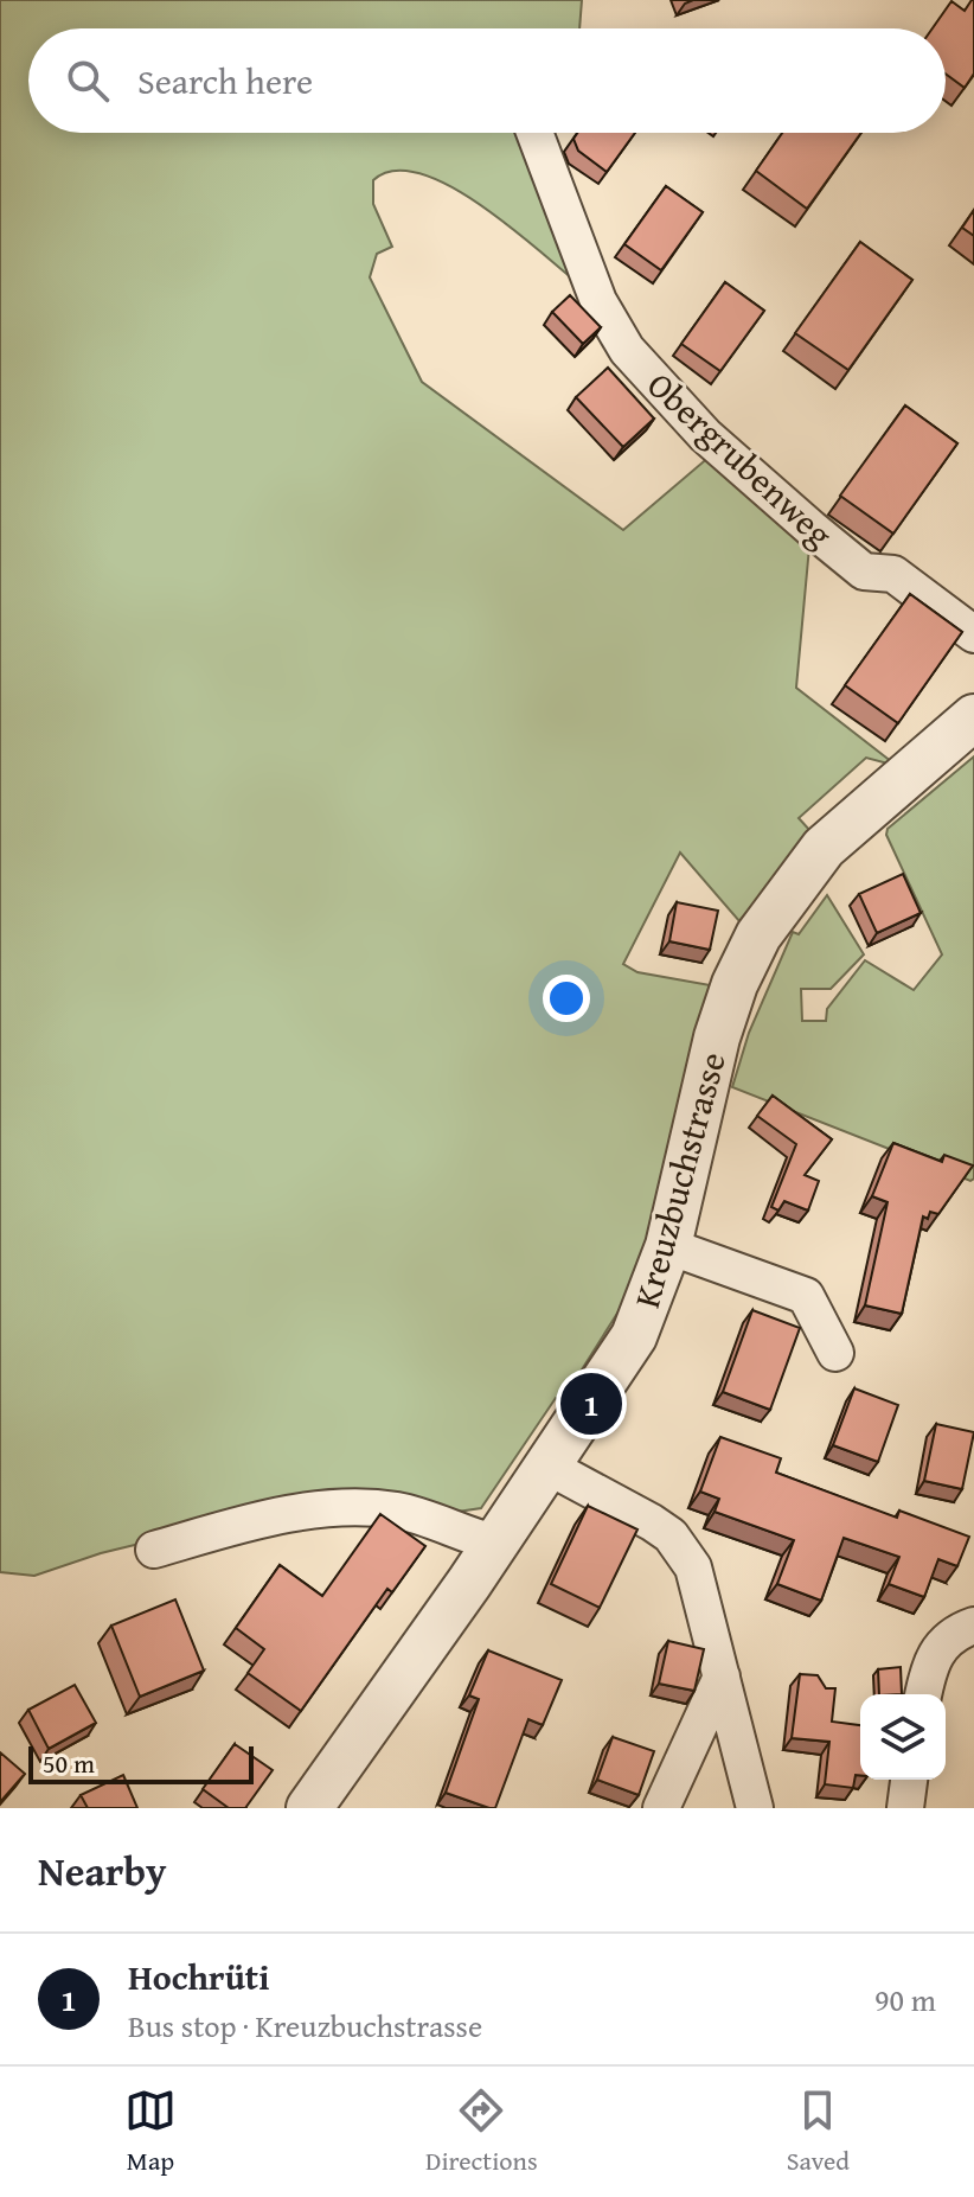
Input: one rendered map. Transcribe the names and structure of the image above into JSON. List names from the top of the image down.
{
  "streets": {
    "street": ["Obergrubenweg", "Kreuzbuchstrasse"]
  },
  "scale_bar": "50 m",
  "page": {
    "search": "Search here",
    "pins": "1",
    "scale": "50 m",
    "heading": "Nearby",
    "list": [
      {
        "mark": "1",
        "name": "Hochrüti",
        "note": "Bus stop · Kreuzbuchstrasse",
        "value": "90 m"
      }
    ],
    "nav": ["Map", "Directions", "Saved"]
  }
}
